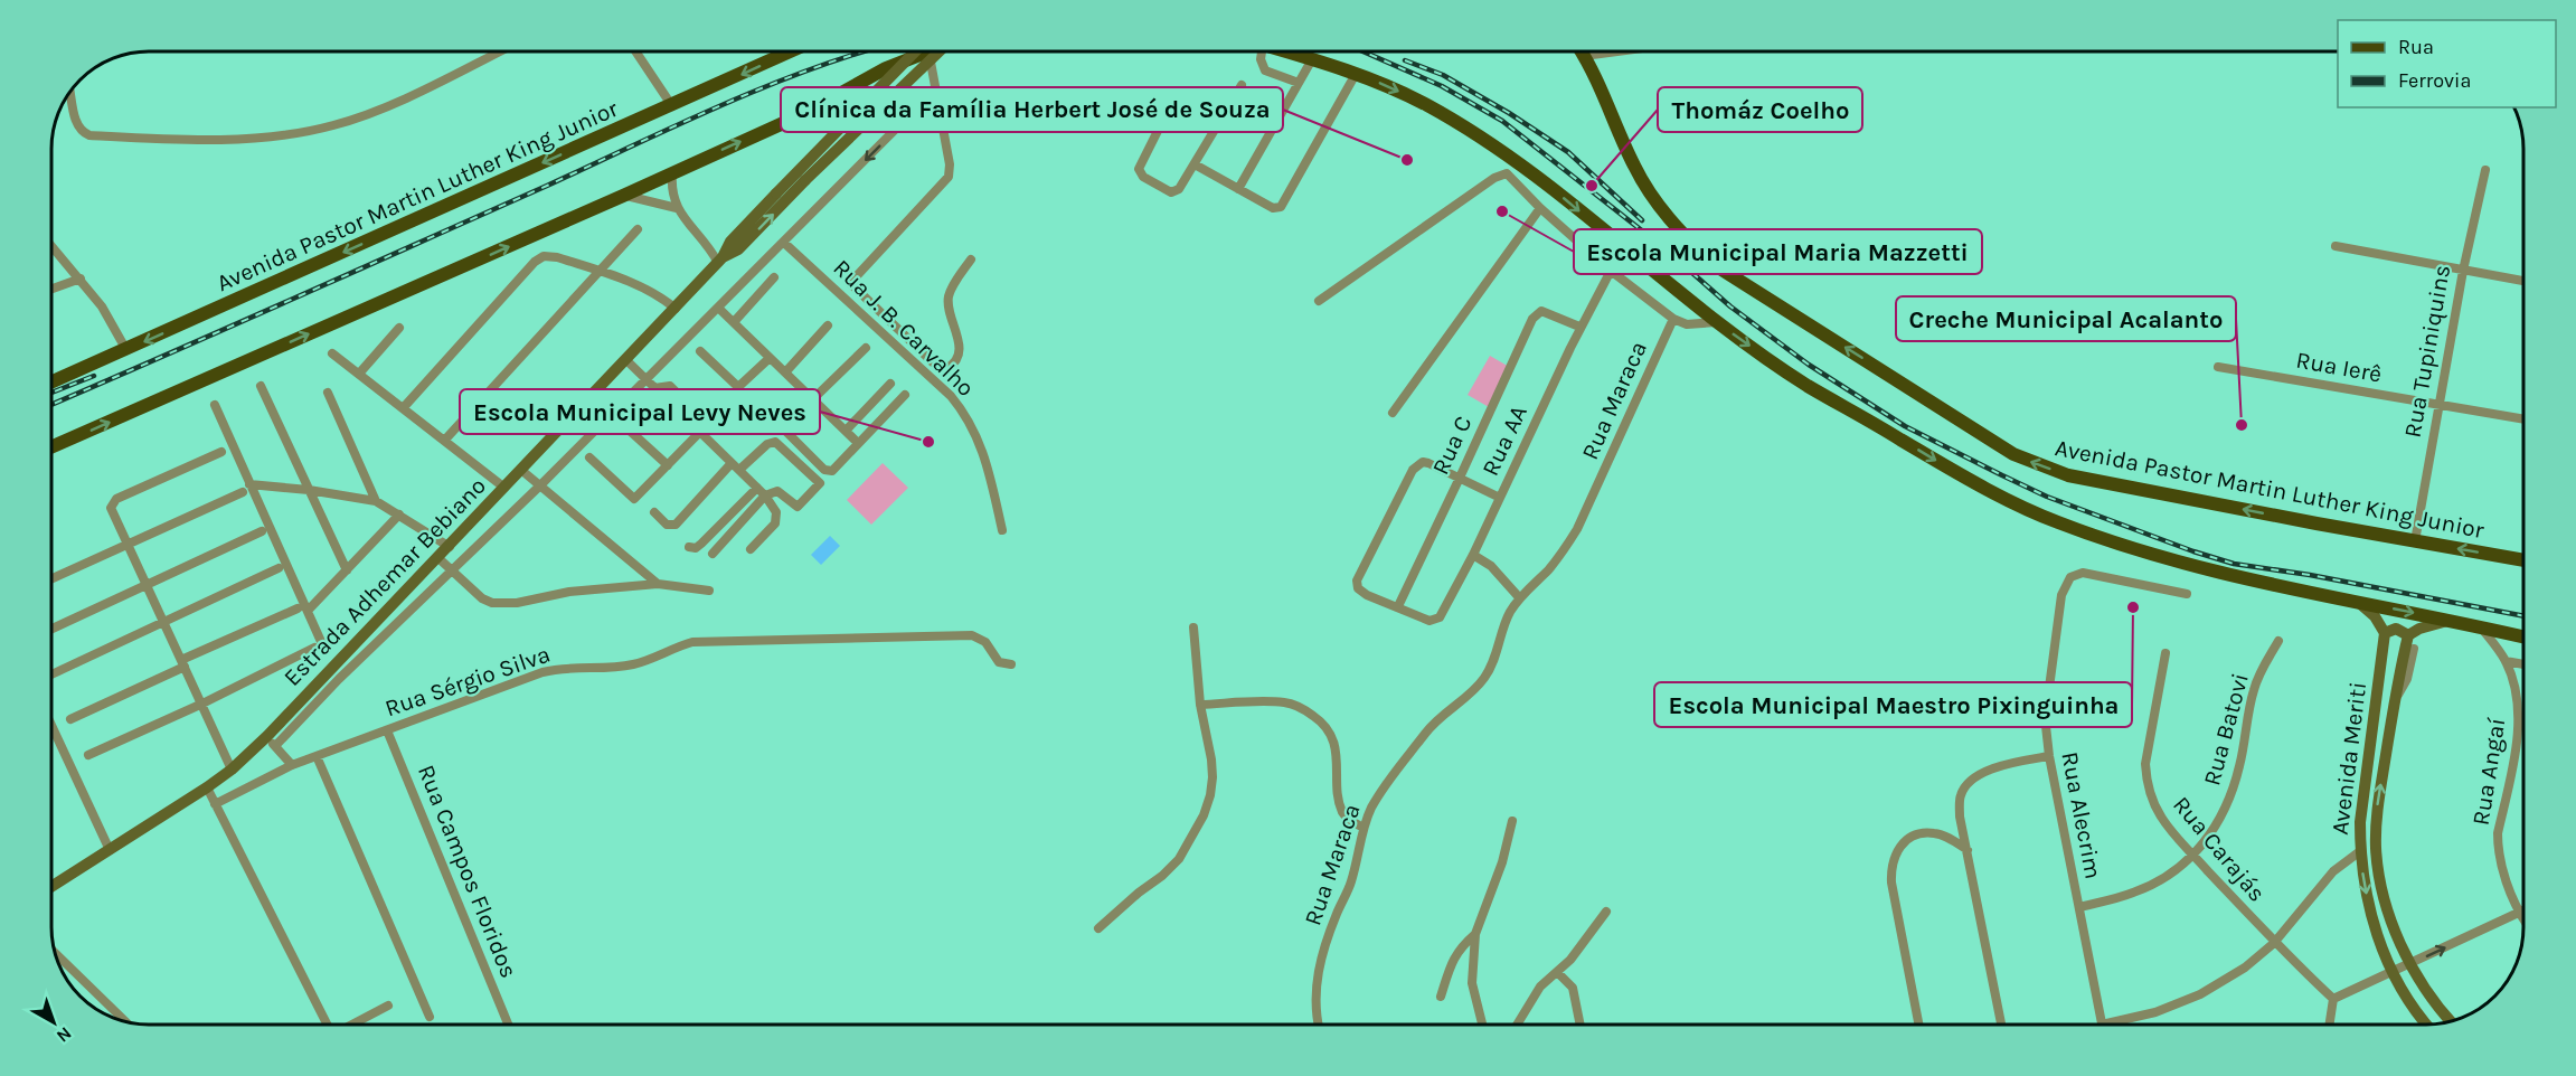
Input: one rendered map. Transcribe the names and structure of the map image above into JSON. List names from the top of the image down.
{
  "streets": {
    "main road": ["Avenida Pastor Martin Luther King Junior", "Estrada Adhemar Bebiano", "Avenida Meriti"],
    "street": [
      "Rua J. B. Carvalho",
      "Rua Tupiniquins",
      "Rua Ierê",
      "Rua Maraca",
      "Rua AA",
      "Rua C",
      "Rua Sérgio Silva",
      "Rua Batovi",
      "Rua Angaí",
      "Rua Alecrim",
      "Rua Carajás",
      "Rua Campos Floridos"
    ]
  },
  "crossings": [
    ["Avenida Pastor Martin Luther King Junior", "Rua Tupiniquins"],
    ["Rua J. B. Carvalho", "Estrada Adhemar Bebiano"],
    ["Rua Tupiniquins", "Rua Ierê"],
    ["Rua AA", "Rua C"],
    ["Rua Sérgio Silva", "Rua Campos Floridos"],
    ["Rua Batovi", "Rua Alecrim"],
    ["Rua Batovi", "Rua Carajás"]
  ],
  "places": [
    "Clínica da Família Herbert José de Souza",
    "Thomáz Coelho",
    "Escola Municipal Maria Mazzetti",
    "Creche Municipal Acalanto",
    "Escola Municipal Levy Neves",
    "Escola Municipal Maestro Pixinguinha"
  ],
  "legend": ["Rua", "Ferrovia"],
  "north": "bottom right"
}
